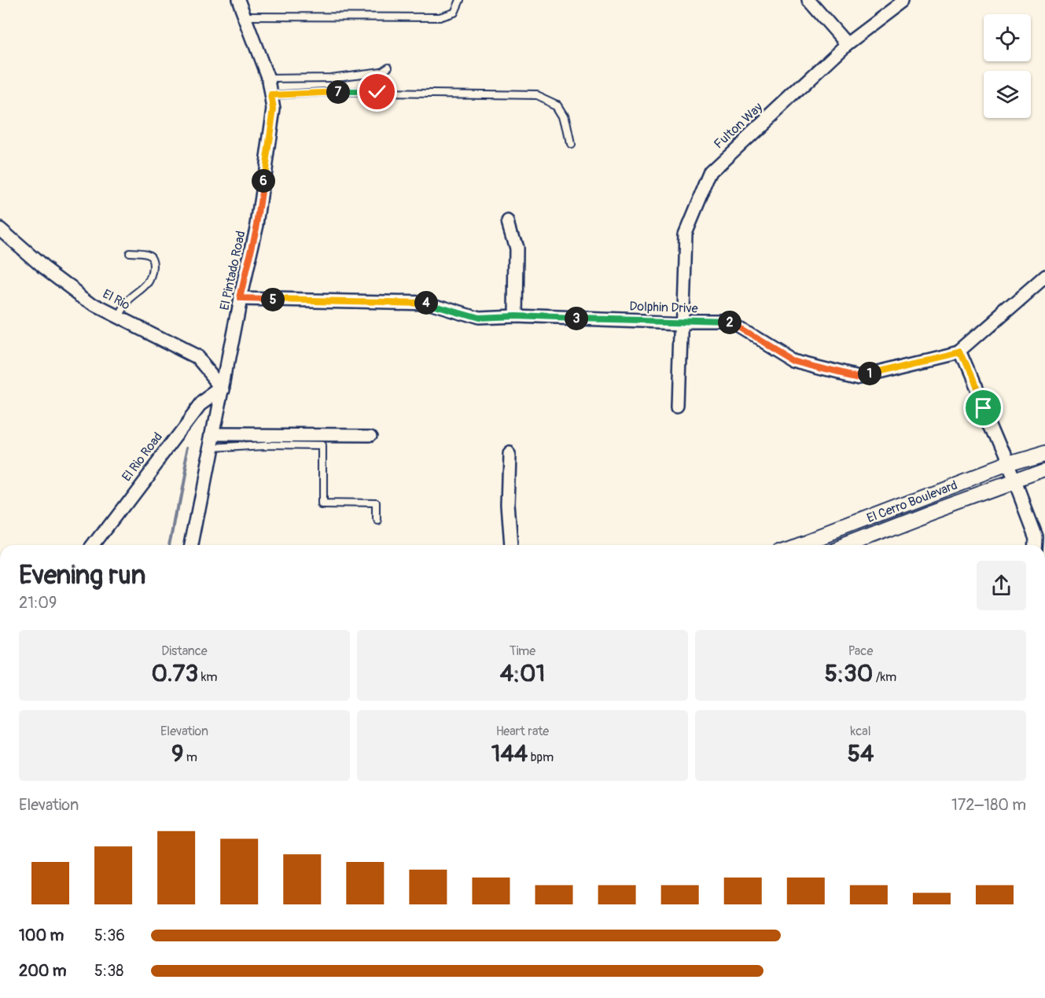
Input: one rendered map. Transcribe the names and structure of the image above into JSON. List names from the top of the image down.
{
  "streets": {
    "street": [
      "Fulton Way",
      "El Pintado Road",
      "El Rio",
      "Dolphin Drive",
      "El Rio Road",
      "El Cerro Boulevard"
    ]
  },
  "crossings": [
    ["Fulton Way", "Dolphin Drive"],
    ["El Pintado Road", "El Rio"],
    ["El Pintado Road", "Dolphin Drive"],
    ["El Pintado Road", "El Rio Road"],
    ["El Rio", "El Rio Road"]
  ],
  "page": {
    "pins": [
      "7",
      "6",
      "5",
      "4",
      "3",
      "2",
      "1"
    ],
    "heading": ["Evening run", "21:09"],
    "stats": [
      ["Distance", "0.73 km"],
      ["Time", "4:01"],
      ["Pace", "5:30 /km"],
      ["Elevation", "9 m"],
      ["Heart rate", "144 bpm"],
      ["kcal", "54"]
    ],
    "chart": ["Elevation", "172–180 m"],
    "list": [
      {
        "name": "100 m",
        "note": "5:36"
      },
      {
        "name": "200 m",
        "note": "5:38"
      }
    ]
  }
}
